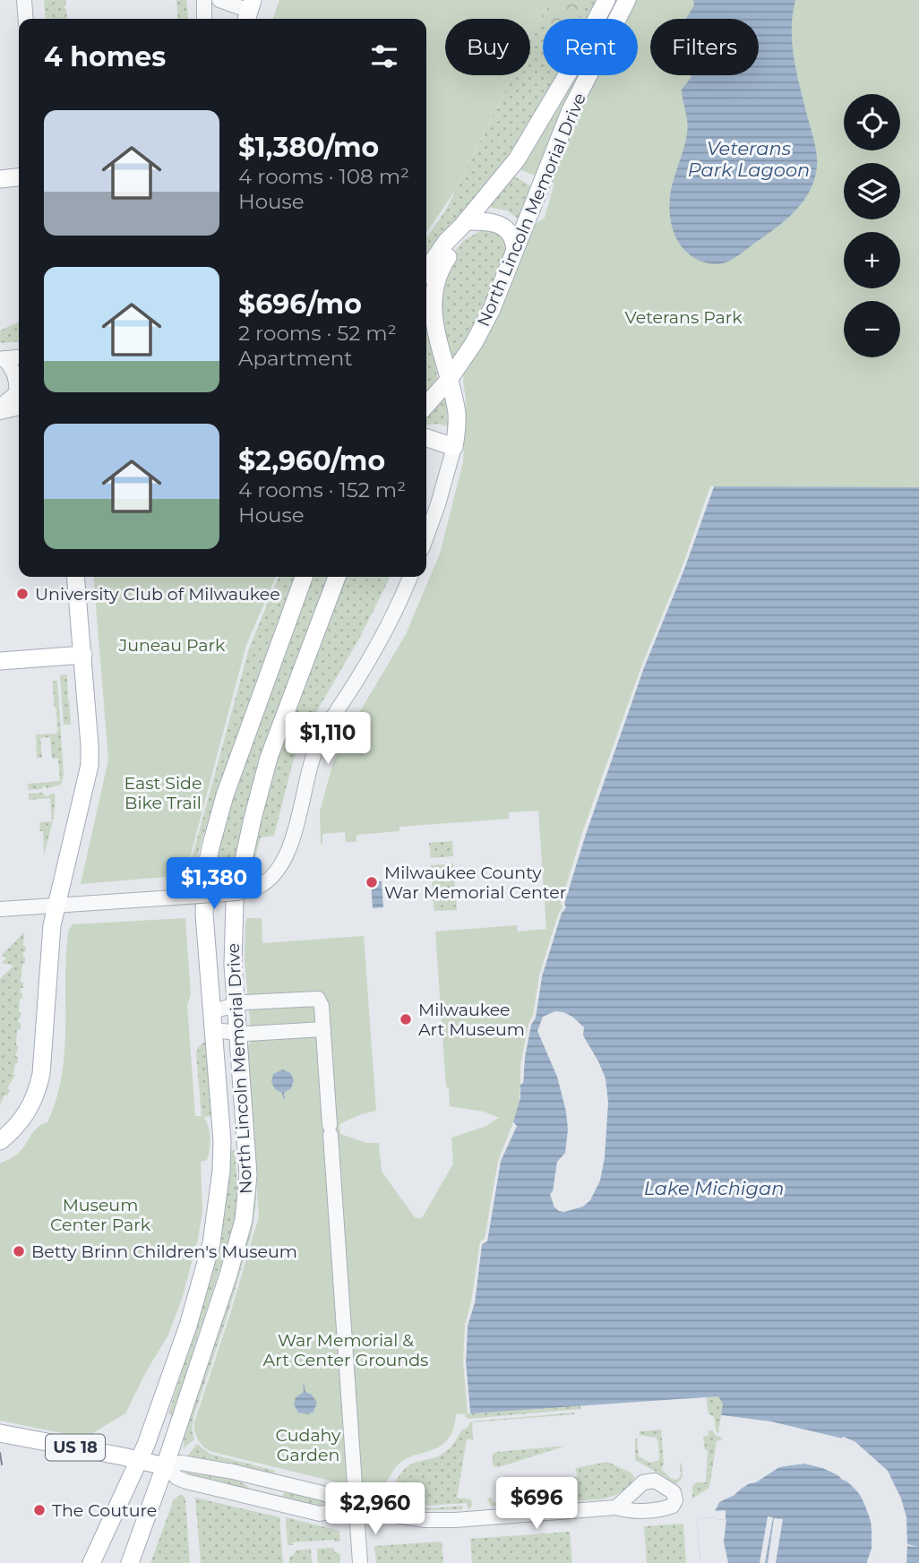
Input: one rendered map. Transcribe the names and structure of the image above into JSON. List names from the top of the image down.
{
  "streets": {
    "main road": ["North Lincoln Memorial Drive", "US 18"]
  },
  "crossings": [
    ["North Lincoln Memorial Drive", "US 18"]
  ],
  "water": ["Veterans Park Lagoon", "Lake Michigan"],
  "parks": [
    "Veterans Park",
    "Juneau Park",
    "East Side Bike Trail",
    "Museum Center Park",
    "War Memorial & Art Center Grounds",
    "Cudahy Garden"
  ],
  "places": [
    "University Club of Milwaukee",
    "Milwaukee County War Memorial Center",
    "Milwaukee Art Museum",
    "Betty Brinn Children's Museum",
    "The Couture"
  ],
  "page": {
    "chip": ["Buy", "Rent", "Filters"],
    "heading": "4 homes",
    "map_buttons": ["+", "−"],
    "list": [
      {
        "name": "$1,380/mo",
        "note": "4 rooms · 108 m² · House"
      },
      {
        "name": "$696/mo",
        "note": "2 rooms · 52 m² · Apartment"
      },
      {
        "name": "$2,960/mo",
        "note": "4 rooms · 152 m² · House"
      }
    ],
    "price": [
      "$1,110",
      "$1,380",
      "$696",
      "$2,960"
    ]
  }
}
